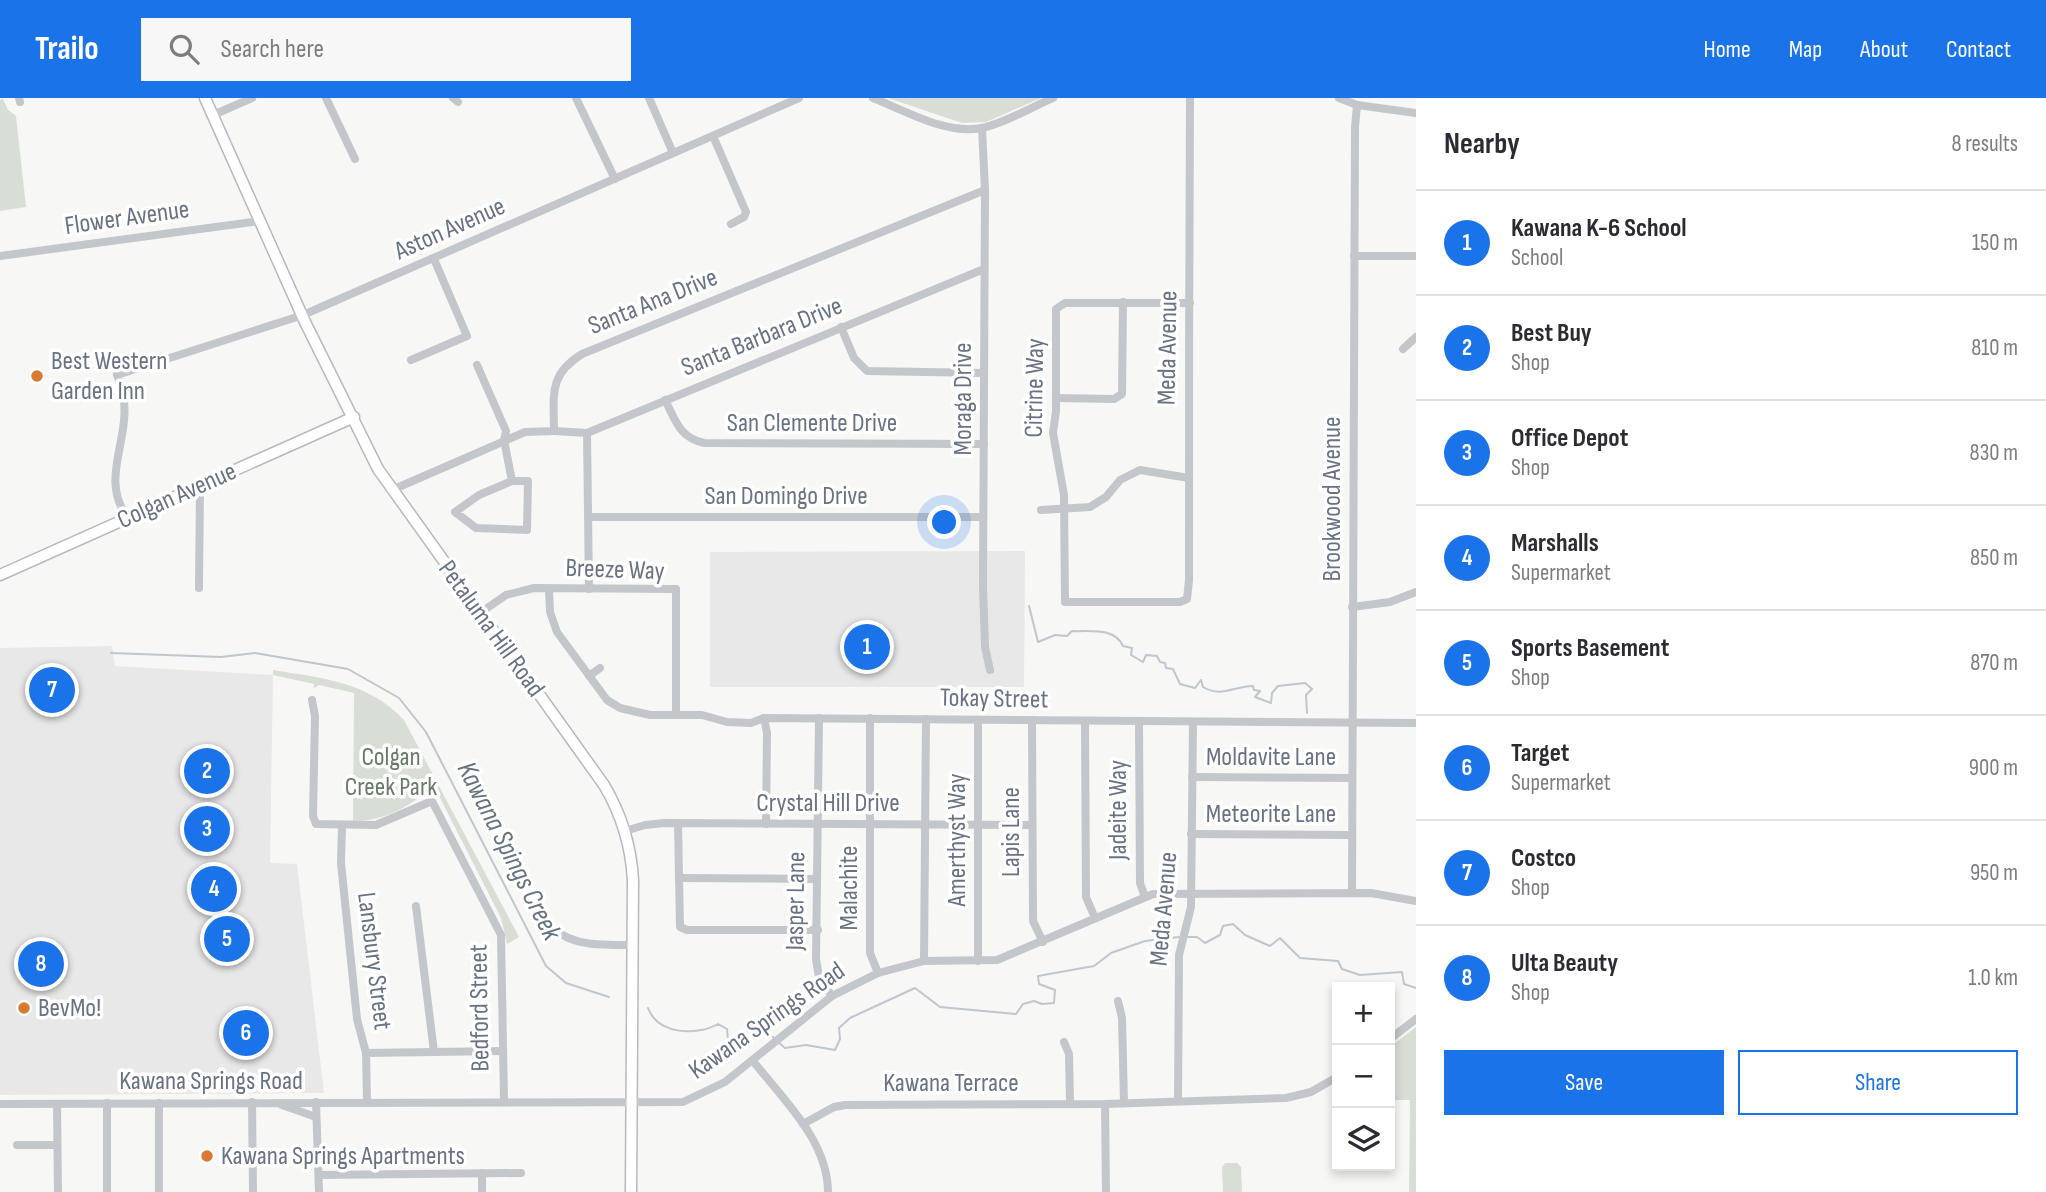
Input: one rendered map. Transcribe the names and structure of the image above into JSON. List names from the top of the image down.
{
  "streets": {
    "main road": ["Colgan Avenue", "Petaluma Hill Road"],
    "street": [
      "Flower Avenue",
      "Aston Avenue",
      "Santa Ana Drive",
      "Santa Barbara Drive",
      "Meda Avenue",
      "Citrine Way",
      "Moraga Drive",
      "San Clemente Drive",
      "San Domingo Drive",
      "Brookwood Avenue",
      "Breeze Way",
      "Tokay Street",
      "Moldavite Lane",
      "Crystal Hill Drive",
      "Jadeite Way",
      "Meteorite Lane",
      "Lapis Lane",
      "Amerthyst Way",
      "Malachite",
      "Jasper Lane",
      "Lansbury Street",
      "Bedford Street",
      "Kawana Springs Road",
      "Kawana Terrace"
    ]
  },
  "crossings": [
    ["Flower Avenue", "Petaluma Hill Road"],
    ["Aston Avenue", "Colgan Avenue"],
    ["Aston Avenue", "Petaluma Hill Road"],
    ["Santa Ana Drive", "Santa Barbara Drive"],
    ["Santa Ana Drive", "Moraga Drive"],
    ["Santa Barbara Drive", "Moraga Drive"],
    ["Santa Barbara Drive", "San Clemente Drive"],
    ["Meda Avenue", "Citrine Way"],
    ["Meda Avenue", "Tokay Street"],
    ["Meda Avenue", "Moldavite Lane"],
    ["Meda Avenue", "Meteorite Lane"],
    ["Meda Avenue", "Kawana Springs Road"],
    ["Meda Avenue", "Kawana Terrace"],
    ["Moraga Drive", "San Clemente Drive"],
    ["Moraga Drive", "San Domingo Drive"],
    ["Colgan Avenue", "Petaluma Hill Road"],
    ["Brookwood Avenue", "Tokay Street"],
    ["Brookwood Avenue", "Moldavite Lane"],
    ["Brookwood Avenue", "Meteorite Lane"],
    ["Brookwood Avenue", "Kawana Springs Road"],
    ["Breeze Way", "Petaluma Hill Road"],
    ["Breeze Way", "Tokay Street"],
    ["Petaluma Hill Road", "Crystal Hill Drive"],
    ["Petaluma Hill Road", "Kawana Springs Road"],
    ["Tokay Street", "Jadeite Way"],
    ["Tokay Street", "Lapis Lane"],
    ["Tokay Street", "Amerthyst Way"],
    ["Tokay Street", "Malachite"],
    ["Tokay Street", "Jasper Lane"],
    ["Crystal Hill Drive", "Lapis Lane"],
    ["Crystal Hill Drive", "Amerthyst Way"],
    ["Crystal Hill Drive", "Malachite"],
    ["Crystal Hill Drive", "Jasper Lane"],
    ["Jadeite Way", "Kawana Springs Road"],
    ["Lapis Lane", "Kawana Springs Road"],
    ["Amerthyst Way", "Kawana Springs Road"],
    ["Malachite", "Kawana Springs Road"],
    ["Jasper Lane", "Kawana Springs Road"],
    ["Lansbury Street", "Bedford Street"],
    ["Lansbury Street", "Kawana Springs Road"],
    ["Bedford Street", "Kawana Springs Road"]
  ],
  "water": ["Kawana Spings Creek"],
  "parks": ["Colgan Creek Park"],
  "places": ["Best Western Garden Inn", "BevMo!", "Kawana Springs Apartments"],
  "page": {
    "header": "Trailo",
    "search": "Search here",
    "nav": [
      "Home",
      "Map",
      "About",
      "Contact"
    ],
    "heading": ["Nearby", "8 results"],
    "list": [
      {
        "mark": "1",
        "name": "Kawana K-6 School",
        "note": "School",
        "value": "150 m"
      },
      {
        "mark": "2",
        "name": "Best Buy",
        "note": "Shop",
        "value": "810 m"
      },
      {
        "mark": "3",
        "name": "Office Depot",
        "note": "Shop",
        "value": "830 m"
      },
      {
        "mark": "4",
        "name": "Marshalls",
        "note": "Supermarket",
        "value": "850 m"
      },
      {
        "mark": "5",
        "name": "Sports Basement",
        "note": "Shop",
        "value": "870 m"
      },
      {
        "mark": "6",
        "name": "Target",
        "note": "Supermarket",
        "value": "900 m"
      },
      {
        "mark": "7",
        "name": "Costco",
        "note": "Shop",
        "value": "950 m"
      },
      {
        "mark": "8",
        "name": "Ulta Beauty",
        "note": "Shop",
        "value": "1.0 km"
      }
    ],
    "pins": [
      "1",
      "7",
      "2",
      "3",
      "4",
      "5",
      "8",
      "6"
    ],
    "map_buttons": ["+", "−"],
    "buttons": ["Save", "Share"]
  }
}
